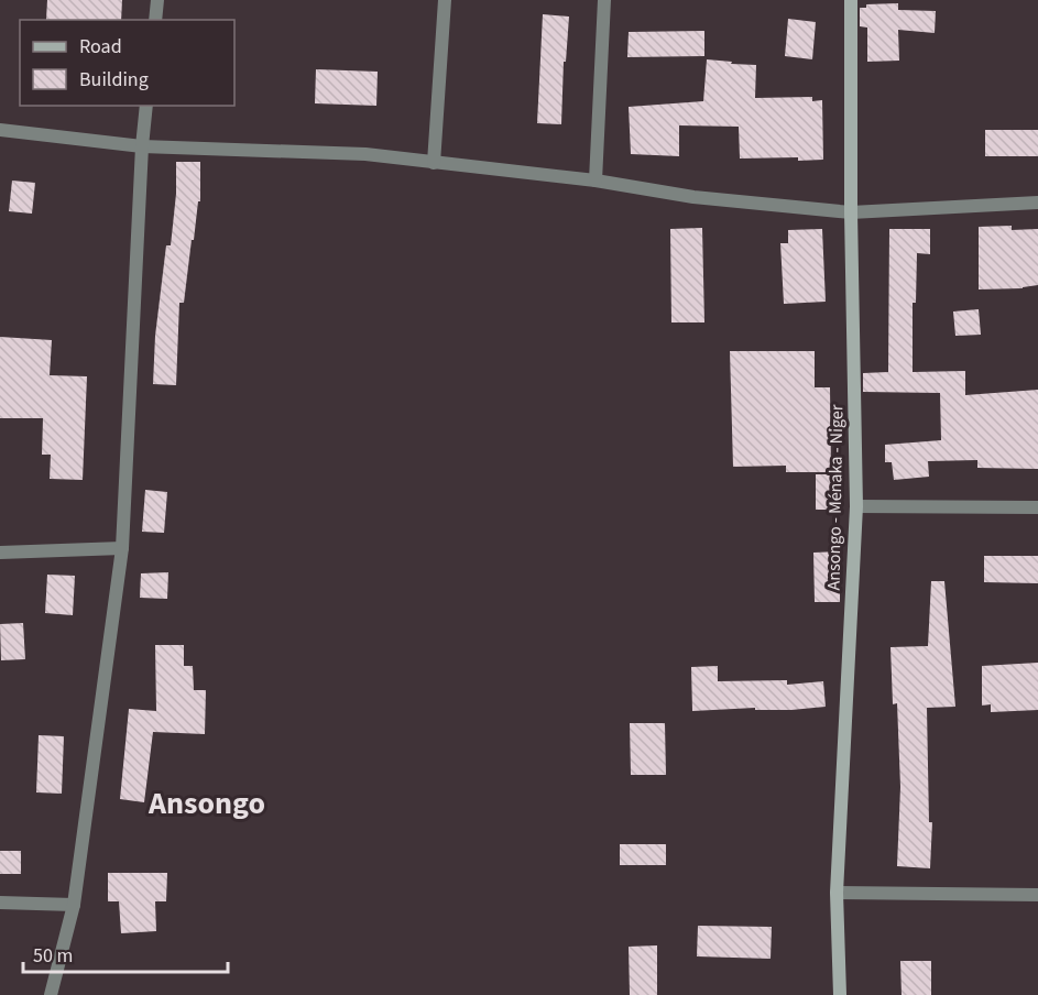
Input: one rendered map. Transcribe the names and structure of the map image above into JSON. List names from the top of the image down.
{
  "streets": {
    "main road": ["Ansongo - Ménaka - Niger"]
  },
  "districts": ["Ansongo"],
  "legend": ["Road", "Building"],
  "scale_bar": "50 m"
}
